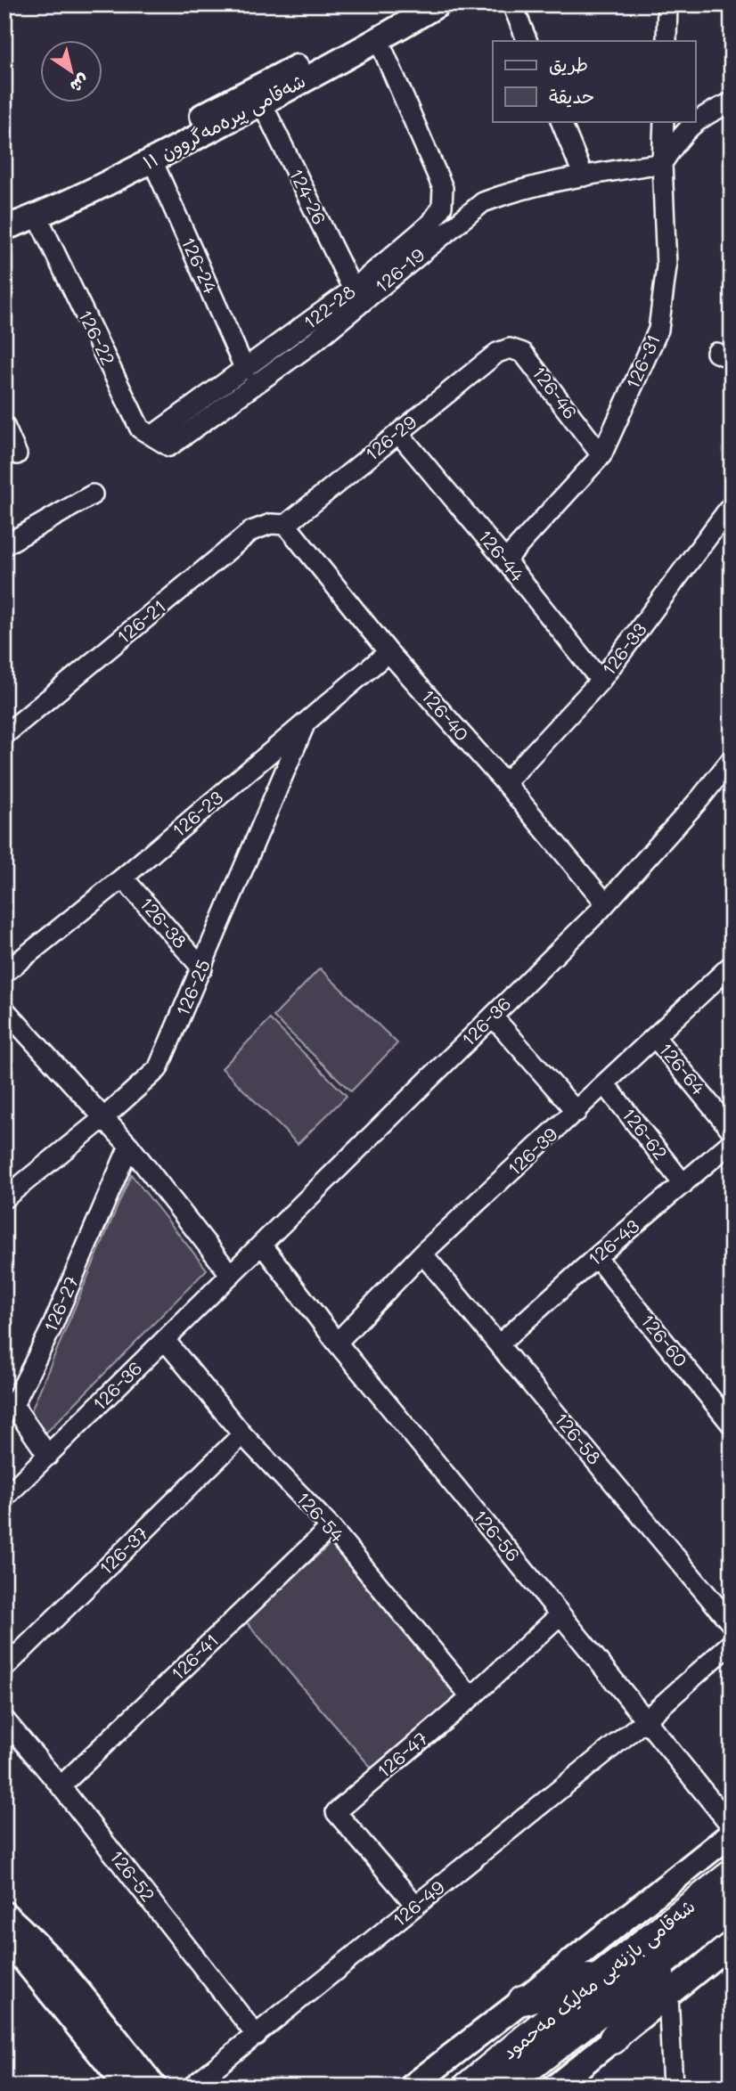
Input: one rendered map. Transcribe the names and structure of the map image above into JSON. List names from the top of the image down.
{
  "streets": {
    "highway": ["شەقامی بازنەیی مەلیک مەحمود"],
    "main road": ["شەقامی پیرەمەگروون ١١"],
    "street": [
      "124-26",
      "126-24",
      "126-19",
      "122-28",
      "126-22",
      "126-31",
      "126-46",
      "126-29",
      "126-44",
      "126-21",
      "126-33",
      "126-40",
      "126-23",
      "126-38",
      "126-25",
      "126-36",
      "126-64",
      "126-62",
      "126-39",
      "126-43",
      "126-27",
      "126-60",
      "126-58",
      "126-54",
      "126-56",
      "126-37",
      "126-41",
      "126-47",
      "126-52",
      "126-49"
    ]
  },
  "crossings": [
    ["شەقامی پیرەمەگروون ١١", "124-26"],
    ["شەقامی پیرەمەگروون ١١", "126-24"],
    ["شەقامی پیرەمەگروون ١١", "122-28"],
    ["شەقامی پیرەمەگروون ١١", "126-22"],
    ["124-26", "122-28"],
    ["126-24", "122-28"],
    ["126-19", "126-22"],
    ["126-19", "126-31"],
    ["122-28", "126-22"],
    ["126-31", "126-46"],
    ["126-31", "126-44"],
    ["126-46", "126-29"],
    ["126-29", "126-44"],
    ["126-29", "126-21"],
    ["126-29", "126-40"],
    ["126-44", "126-33"],
    ["126-21", "126-40"],
    ["126-33", "126-40"],
    ["126-40", "126-23"],
    ["126-40", "126-36"],
    ["126-23", "126-38"],
    ["126-23", "126-25"],
    ["126-38", "126-25"],
    ["126-36", "126-27"],
    ["126-36", "126-54"],
    ["126-36", "126-56"],
    ["126-64", "126-39"],
    ["126-62", "126-39"],
    ["126-62", "126-43"],
    ["126-39", "126-58"],
    ["126-39", "126-56"],
    ["126-43", "126-60"],
    ["126-43", "126-58"],
    ["126-54", "126-37"],
    ["126-54", "126-41"],
    ["126-54", "126-47"],
    ["126-56", "126-47"],
    ["126-56", "126-49"],
    ["126-41", "126-52"],
    ["126-47", "126-49"],
    ["126-52", "126-49"]
  ],
  "legend": ["طريق", "حديقة"],
  "north": "bottom right"
}
